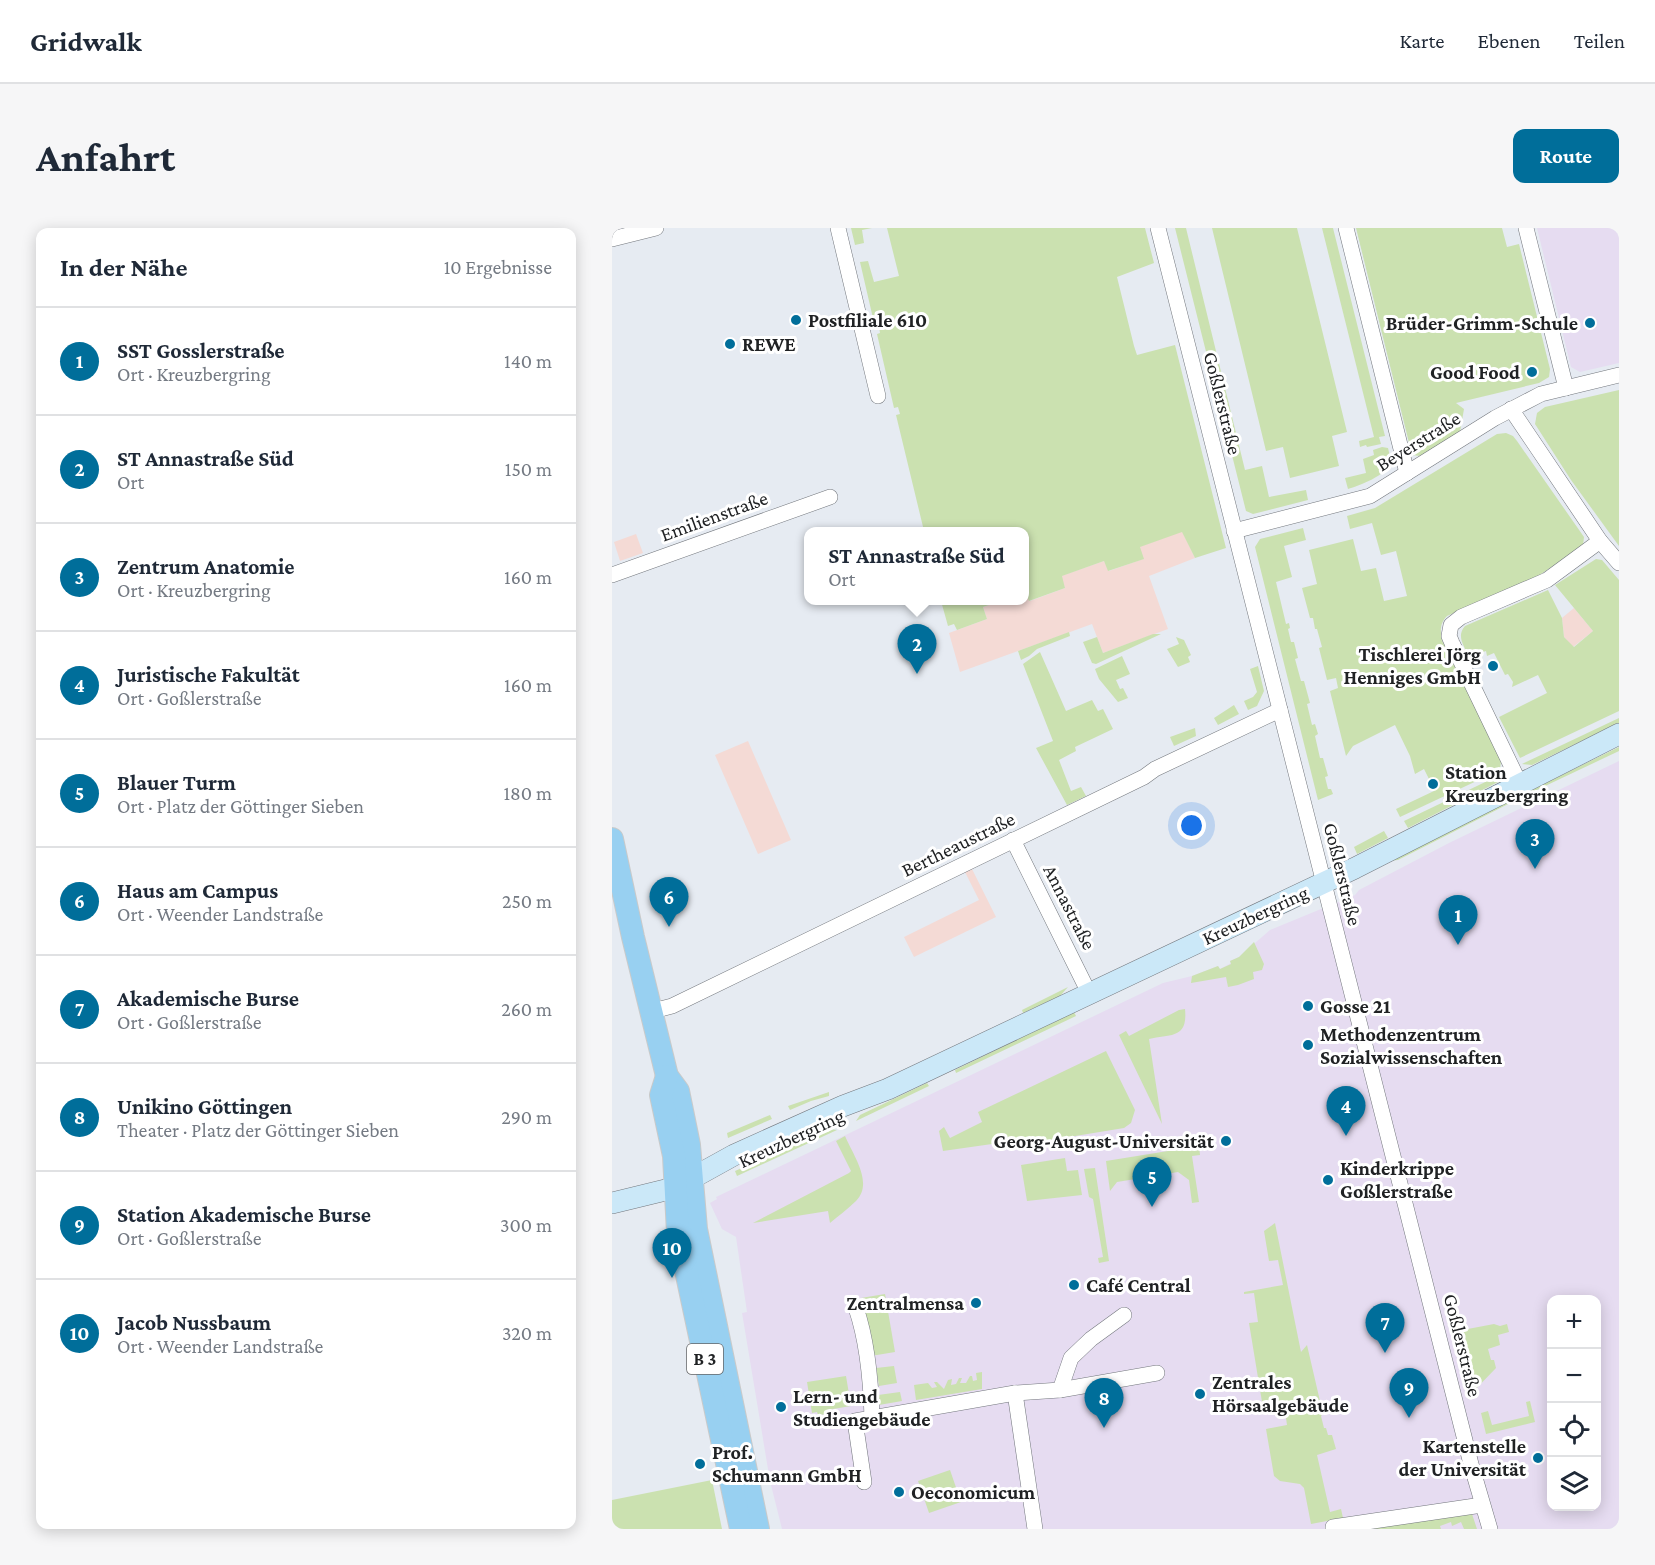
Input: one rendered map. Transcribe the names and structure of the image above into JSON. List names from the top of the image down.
{
  "streets": {
    "main road": ["B 3"],
    "street": [
      "Goßlerstraße",
      "Beyerstraße",
      "Emilienstraße",
      "Bertheaustraße",
      "Annastraße",
      "Kreuzbergring"
    ]
  },
  "crossings": [
    ["Goßlerstraße", "Beyerstraße"],
    ["Goßlerstraße", "Bertheaustraße"],
    ["Goßlerstraße", "Kreuzbergring"],
    ["Bertheaustraße", "Annastraße"],
    ["Bertheaustraße", "B 3"],
    ["Annastraße", "Kreuzbergring"],
    ["Kreuzbergring", "B 3"]
  ],
  "places": [
    "Postfiliale 610",
    "Brüder-Grimm-Schule",
    "REWE",
    "Good Food",
    "Tischlerei Jörg Henniges GmbH",
    "Station Kreuzbergring",
    "Gosse 21",
    "Methodenzentrum Sozialwissenschaften",
    "Georg-August-Universität",
    "Kinderkrippe Goßlerstraße",
    "Café Central",
    "Zentralmensa",
    "Zentrales Hörsaalgebäude",
    "Lern- und Studiengebäude",
    "Kartenstelle der Universität",
    "Prof. Schumann GmbH",
    "Oeconomicum"
  ],
  "page": {
    "header": "Gridwalk",
    "nav": ["Karte", "Ebenen", "Teilen"],
    "buttons": "Route",
    "title": "Anfahrt",
    "heading": ["In der Nähe", "10 Ergebnisse"],
    "list": [
      {
        "mark": "1",
        "name": "SST Gosslerstraße",
        "note": "Ort · Kreuzbergring",
        "value": "140 m"
      },
      {
        "mark": "2",
        "name": "ST Annastraße Süd",
        "note": "Ort",
        "value": "150 m"
      },
      {
        "mark": "3",
        "name": "Zentrum Anatomie",
        "note": "Ort · Kreuzbergring",
        "value": "160 m"
      },
      {
        "mark": "4",
        "name": "Juristische Fakultät",
        "note": "Ort · Goßlerstraße",
        "value": "160 m"
      },
      {
        "mark": "5",
        "name": "Blauer Turm",
        "note": "Ort · Platz der Göttinger Sieben",
        "value": "180 m"
      },
      {
        "mark": "6",
        "name": "Haus am Campus",
        "note": "Ort · Weender Landstraße",
        "value": "250 m"
      },
      {
        "mark": "7",
        "name": "Akademische Burse",
        "note": "Ort · Goßlerstraße",
        "value": "260 m"
      },
      {
        "mark": "8",
        "name": "Unikino Göttingen",
        "note": "Theater · Platz der Göttinger Sieben",
        "value": "290 m"
      },
      {
        "mark": "9",
        "name": "Station Akademische Burse",
        "note": "Ort · Goßlerstraße",
        "value": "300 m"
      },
      {
        "mark": "10",
        "name": "Jacob Nussbaum",
        "note": "Ort · Weender Landstraße",
        "value": "320 m"
      }
    ],
    "popup": ["ST Annastraße Süd", "Ort"],
    "pins": [
      "2",
      "3",
      "6",
      "1",
      "4",
      "5",
      "10",
      "7",
      "9",
      "8"
    ],
    "map_buttons": ["+", "−"]
  }
}
